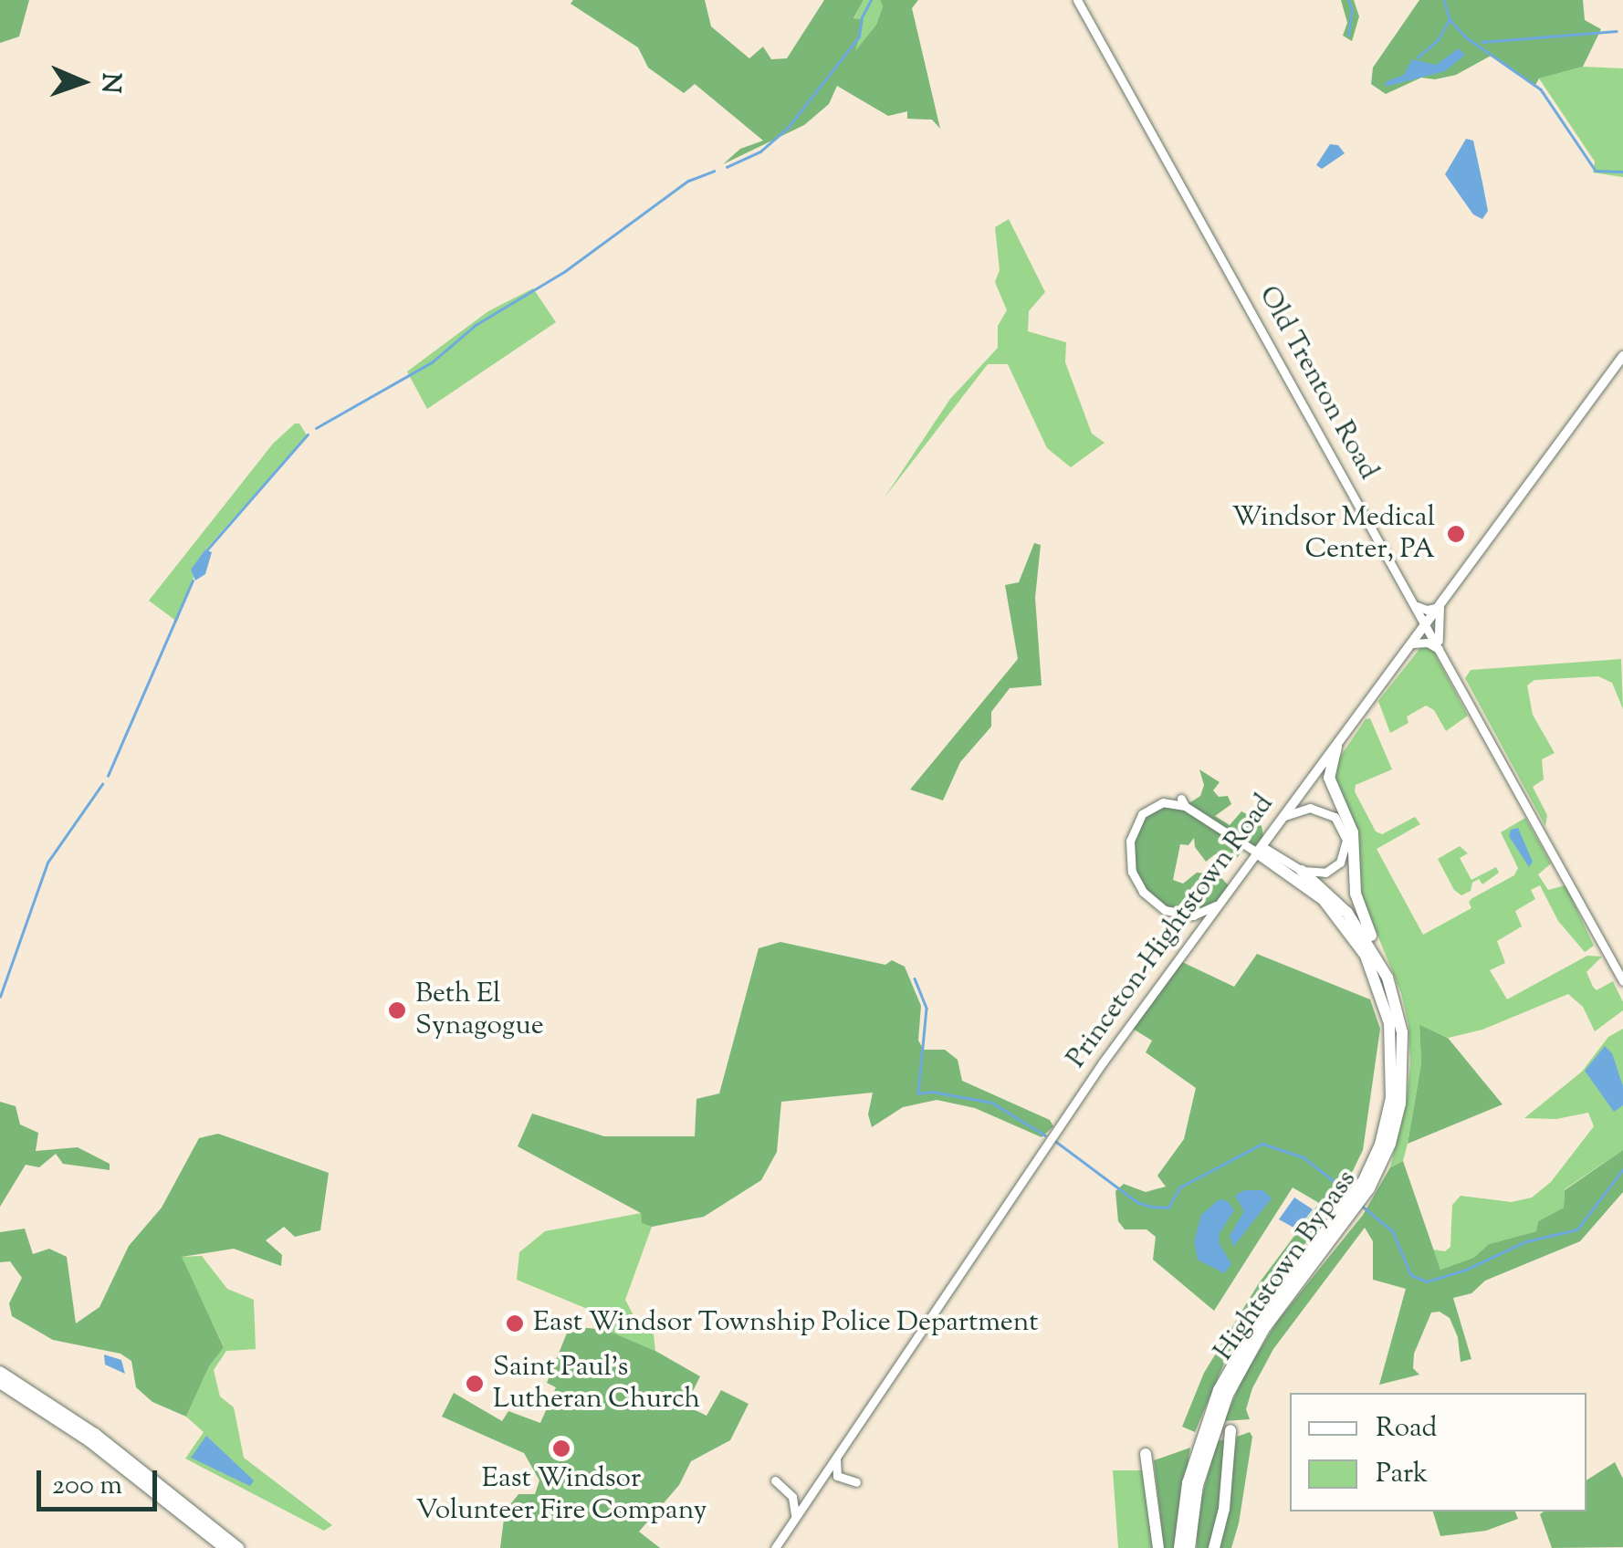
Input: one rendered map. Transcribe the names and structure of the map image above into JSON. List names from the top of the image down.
{
  "streets": {
    "highway": ["Hightstown Bypass"],
    "main road": ["Old Trenton Road", "Princeton-Hightstown Road"]
  },
  "crossings": [
    ["Old Trenton Road", "Princeton-Hightstown Road"],
    ["Princeton-Hightstown Road", "Hightstown Bypass"]
  ],
  "places": [
    "Windsor Medical Center, PA",
    "Beth El Synagogue",
    "East Windsor Township Police Department",
    "Saint Paul's Lutheran Church",
    "East Windsor Volunteer Fire Company"
  ],
  "legend": ["Road", "Park"],
  "scale_bar": "200 m",
  "north": "right"
}
